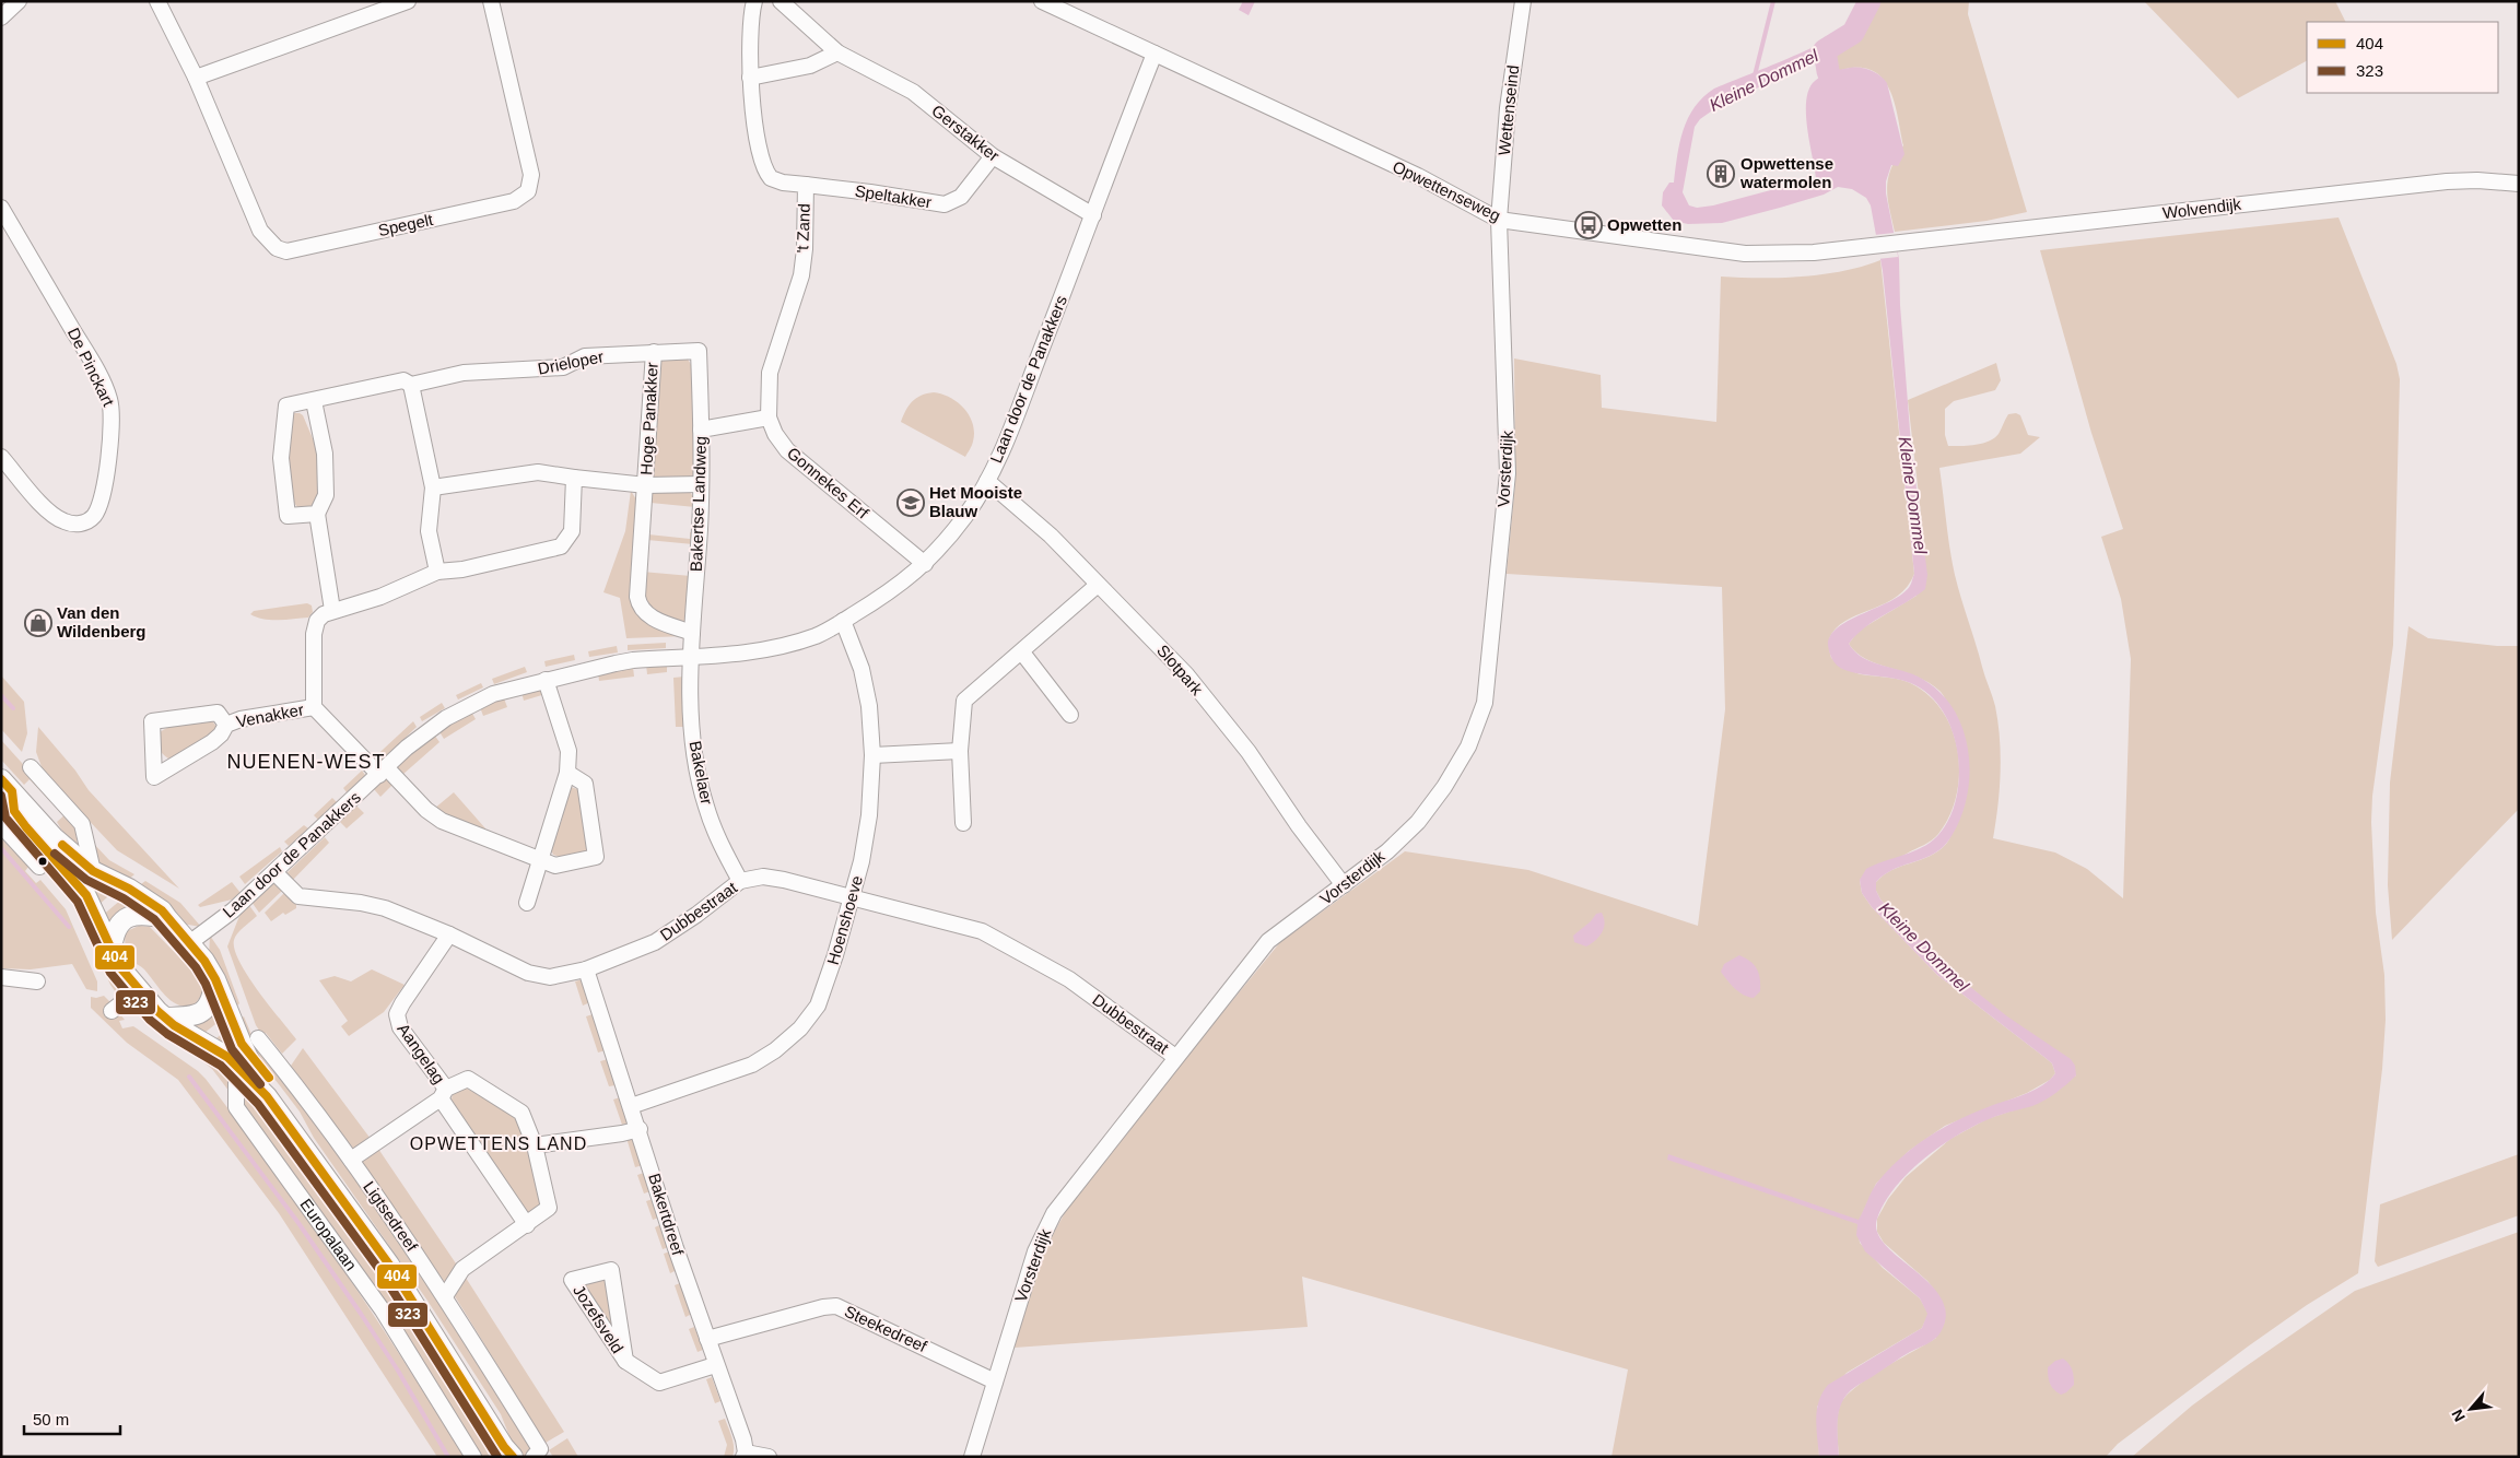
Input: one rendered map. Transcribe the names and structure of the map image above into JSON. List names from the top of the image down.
{
  "streets": {
    "main road": ["Europalaan"],
    "street": [
      "Wettenseind",
      "Gerstakker",
      "Opwettenseweg",
      "Speltakker",
      "Wolvendijk",
      "Spegelt",
      "'t Zand",
      "Drieloper",
      "De Pinckart",
      "Laan door de Panakkers",
      "Hoge Panakker",
      "Vorsterdijk",
      "Gonnekes Erf",
      "Bakertse Landweg",
      "Slotpark",
      "Venakker",
      "Bakelaer",
      "Dubbestraat",
      "Hoenshoeve",
      "Aangelag",
      "Bakertdreef",
      "Ligtsedreef",
      "Jozefsveld",
      "Steekedreef"
    ]
  },
  "crossings": [
    ["Wettenseind", "Opwettenseweg"],
    ["Wettenseind", "Vorsterdijk"],
    ["Gerstakker", "Speltakker"],
    ["Gerstakker", "Laan door de Panakkers"],
    ["Opwettenseweg", "Wolvendijk"],
    ["Opwettenseweg", "Laan door de Panakkers"],
    ["Opwettenseweg", "Vorsterdijk"],
    ["Speltakker", "'t Zand"],
    ["'t Zand", "Gonnekes Erf"],
    ["Drieloper", "Hoge Panakker"],
    ["Drieloper", "Bakertse Landweg"],
    ["Laan door de Panakkers", "Gonnekes Erf"],
    ["Laan door de Panakkers", "Bakertse Landweg"],
    ["Laan door de Panakkers", "Slotpark"],
    ["Laan door de Panakkers", "Bakelaer"],
    ["Laan door de Panakkers", "Dubbestraat"],
    ["Laan door de Panakkers", "Hoenshoeve"],
    ["Laan door de Panakkers", "Europalaan"],
    ["Hoge Panakker", "Bakertse Landweg"],
    ["Vorsterdijk", "Slotpark"],
    ["Vorsterdijk", "Dubbestraat"],
    ["Vorsterdijk", "Steekedreef"],
    ["Bakertse Landweg", "Bakelaer"],
    ["Bakelaer", "Dubbestraat"],
    ["Dubbestraat", "Hoenshoeve"],
    ["Dubbestraat", "Aangelag"],
    ["Dubbestraat", "Bakertdreef"],
    ["Hoenshoeve", "Bakertdreef"],
    ["Aangelag", "Ligtsedreef"],
    ["Bakertdreef", "Jozefsveld"],
    ["Bakertdreef", "Steekedreef"]
  ],
  "districts": ["NUENEN-WEST", "OPWETTENS LAND"],
  "water": ["Kleine Dommel"],
  "places": {
    "building": ["Opwettense watermolen"],
    "bus stop": ["Opwetten"],
    "school or university": ["Het Mooiste Blauw"],
    "shop": ["Van den Wildenberg"]
  },
  "lines": ["transit line 404", "transit line 323"],
  "legend": ["404", "323"],
  "scale_bar": "50 m",
  "north": "bottom left"
}
